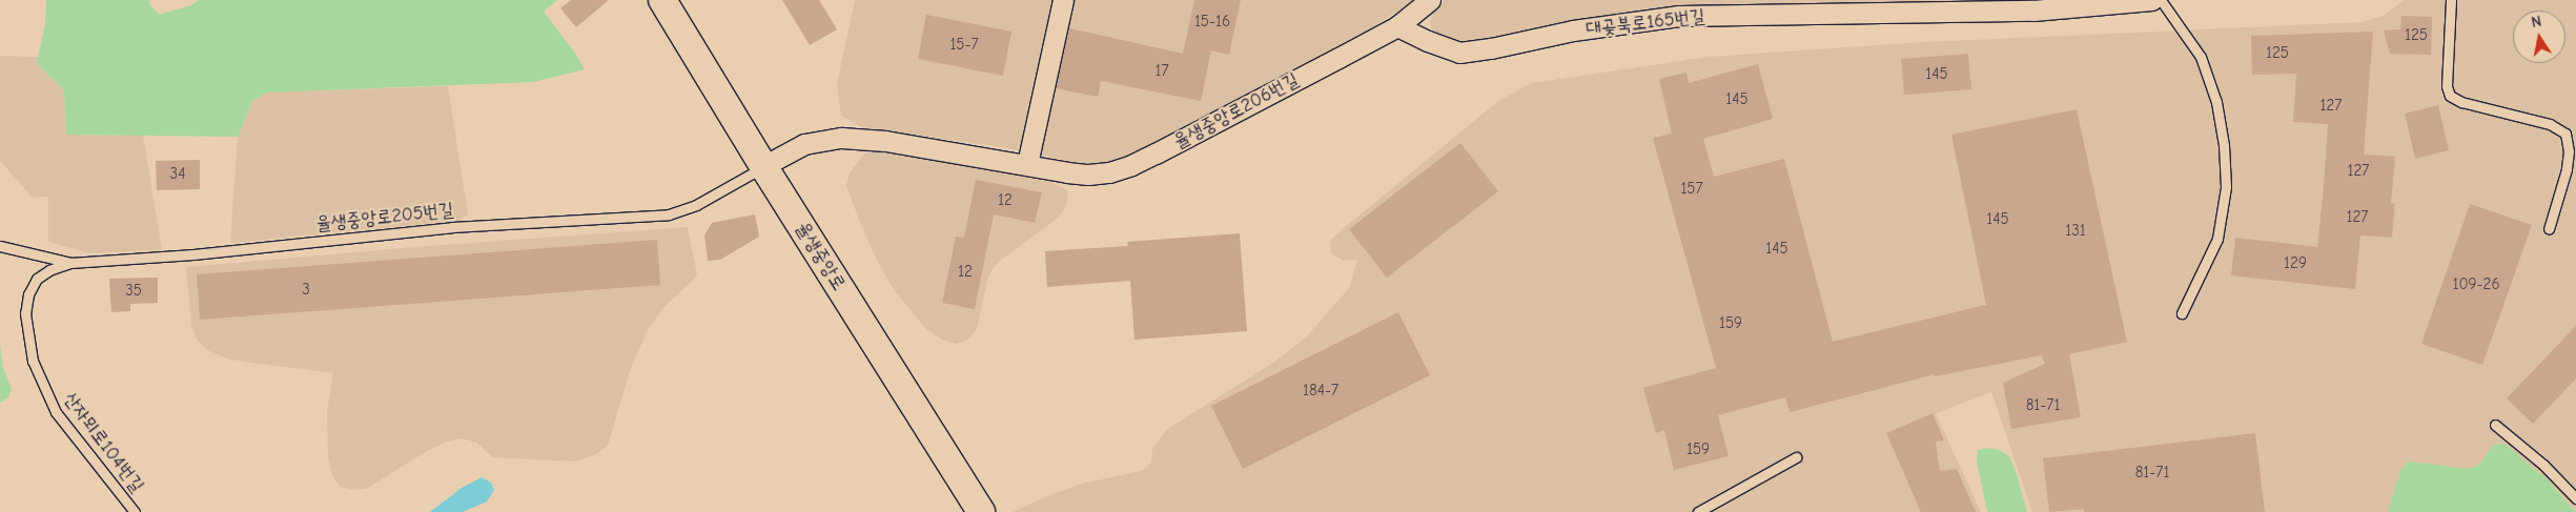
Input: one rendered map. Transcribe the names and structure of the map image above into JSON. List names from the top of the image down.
{
  "streets": {
    "street": ["대곶북로165번길", "율생중앙로206번길", "율생중앙로"],
    "lane": ["율생중앙로205번길", "산자뫼로104번길"]
  },
  "crossings": [
    ["대곶북로165번길", "율생중앙로206번길"],
    ["율생중앙로206번길", "율생중앙로205번길"],
    ["율생중앙로206번길", "율생중앙로"],
    ["율생중앙로205번길", "율생중앙로"],
    ["율생중앙로205번길", "산자뫼로104번길"]
  ],
  "house_numbers": [
    "15-16",
    "125",
    "15-7",
    "125",
    "17",
    "145",
    "145",
    "127",
    "127",
    "34",
    "157",
    "12",
    "127",
    "145",
    "131",
    "145",
    "129",
    "12",
    "109-26",
    "3",
    "35",
    "159",
    "184-7",
    "81-71",
    "159",
    "81-71"
  ],
  "north": "top"
}
